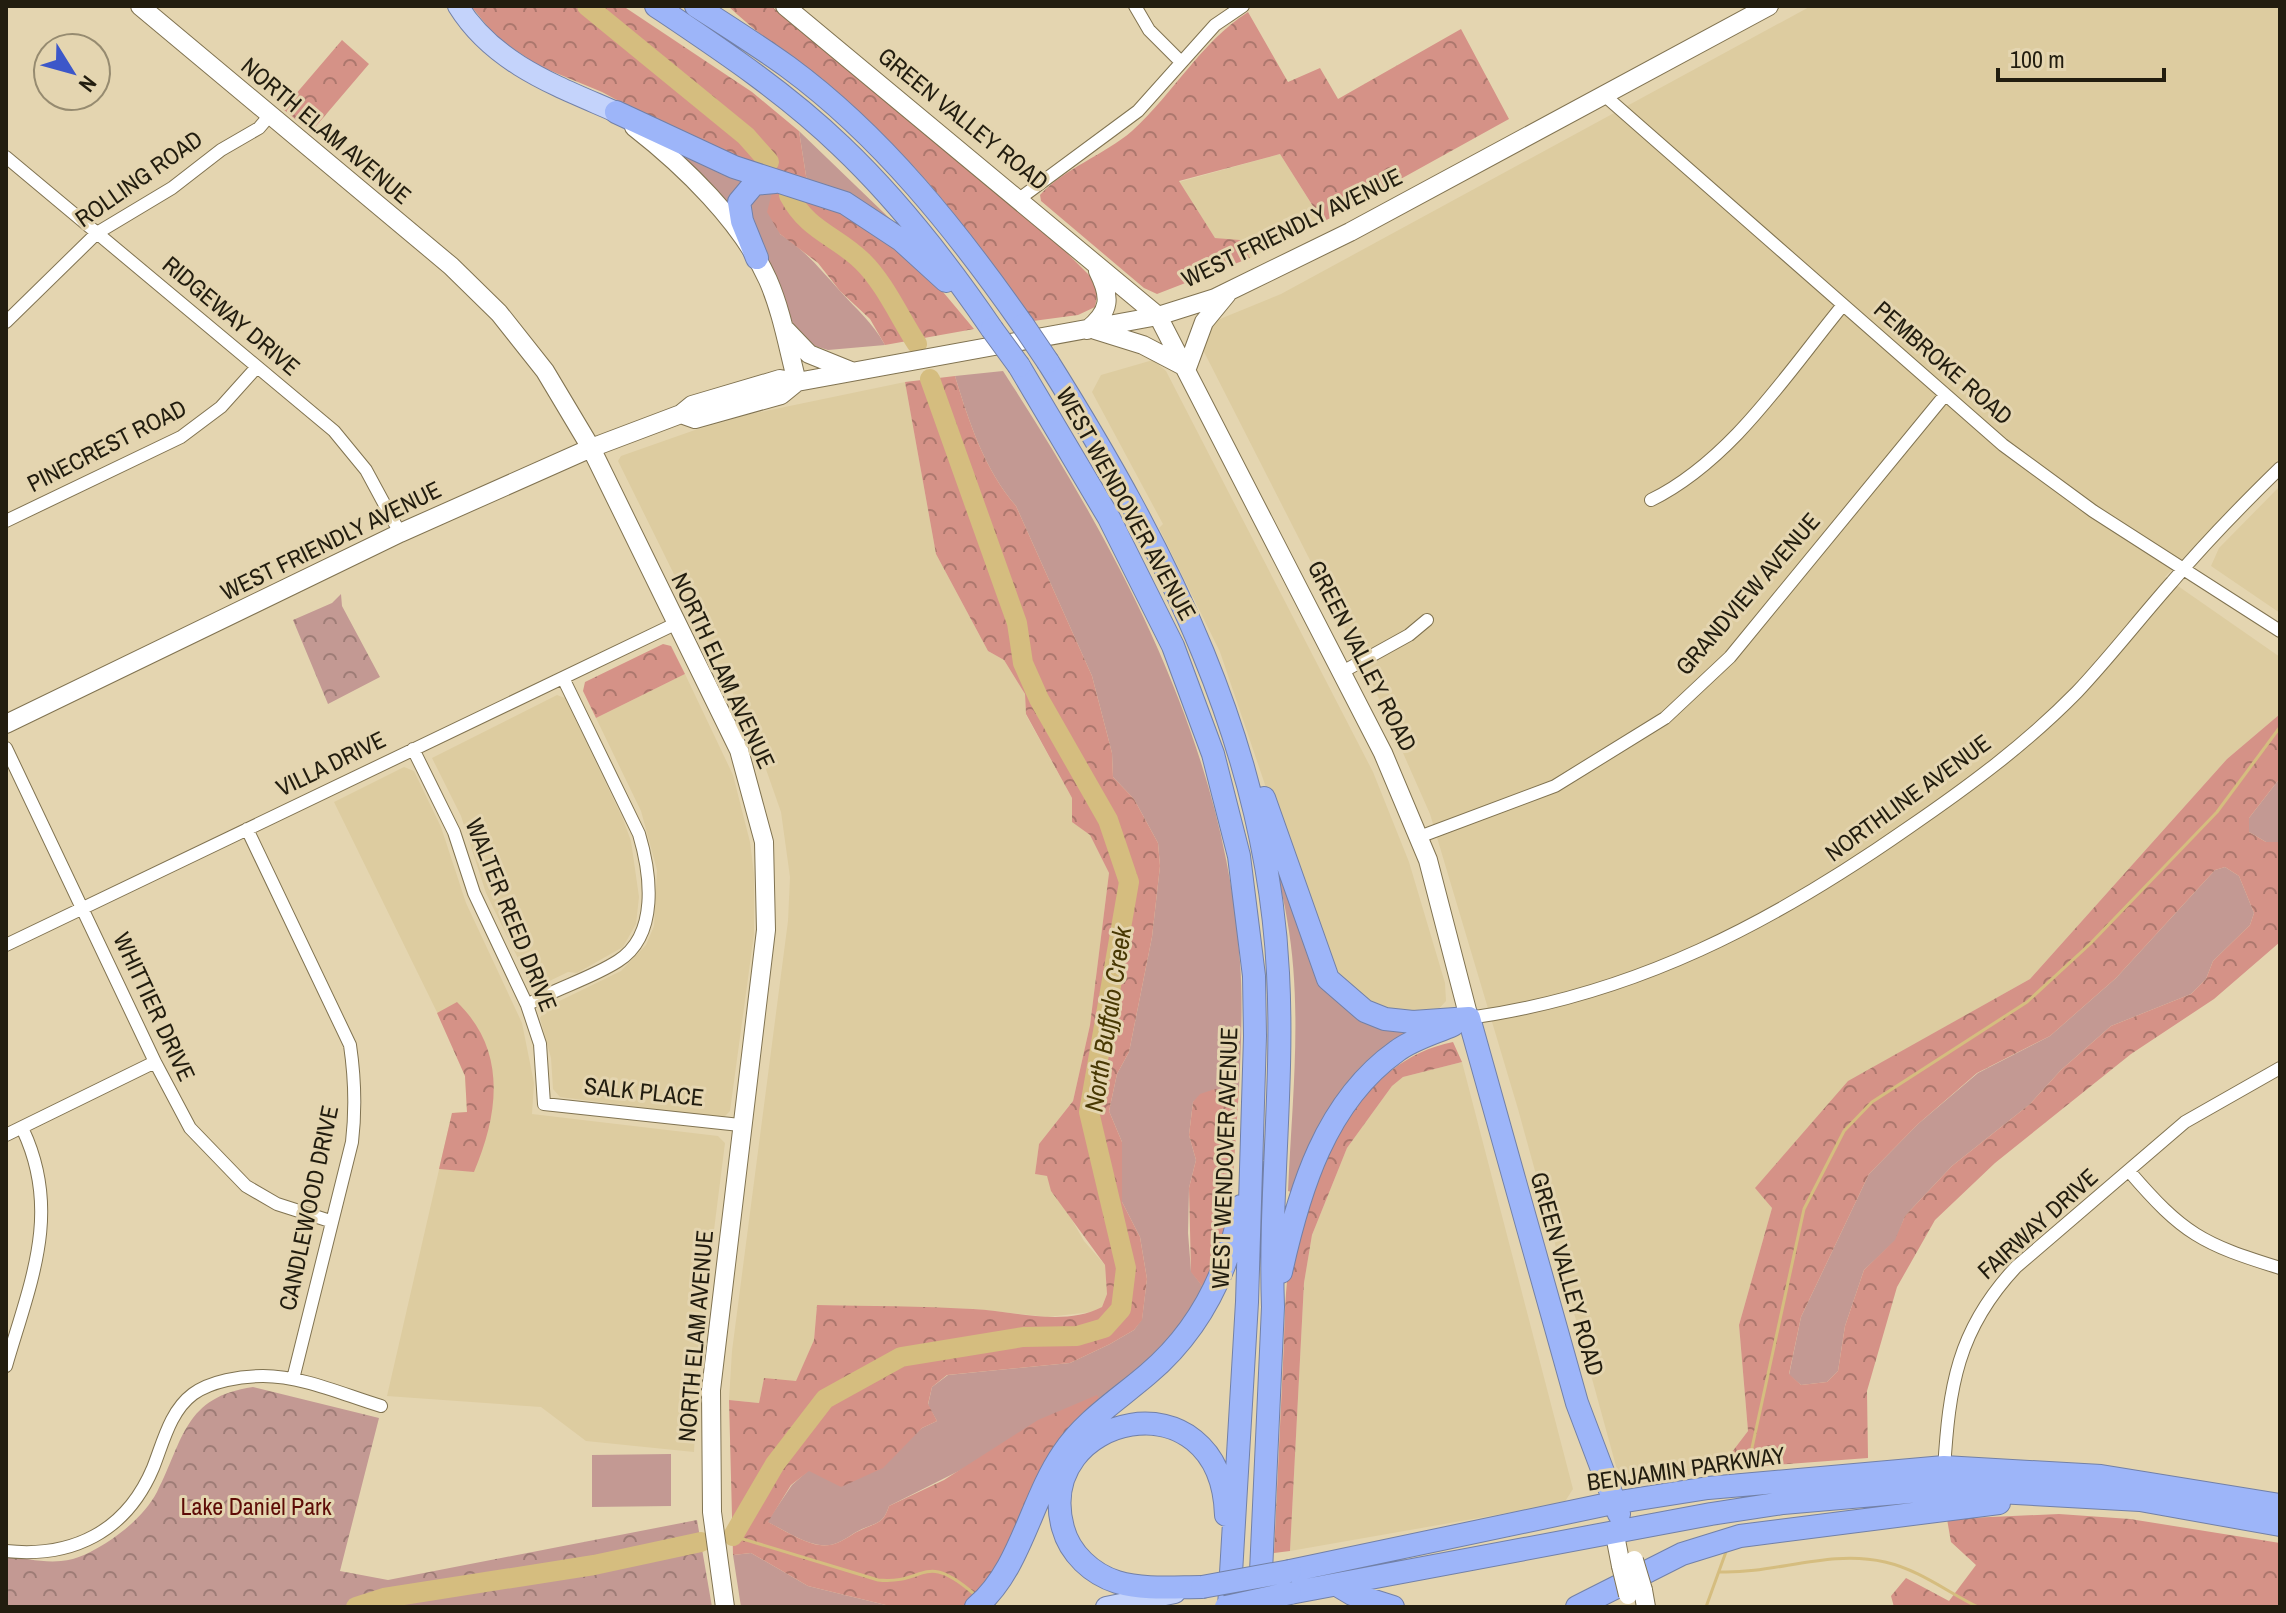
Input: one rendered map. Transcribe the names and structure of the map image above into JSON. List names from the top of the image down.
{
  "streets": {
    "highway": ["GREEN VALLEY ROAD", "WEST WENDOVER AVENUE", "BENJAMIN PARKWAY"],
    "main road": ["NORTH ELAM AVENUE", "WEST FRIENDLY AVENUE"],
    "street": [
      "ROLLING ROAD",
      "RIDGEWAY DRIVE",
      "PEMBROKE ROAD",
      "PINECREST ROAD",
      "GRANDVIEW AVENUE",
      "VILLA DRIVE",
      "NORTHLINE AVENUE",
      "WALTER REED DRIVE",
      "WHITTIER DRIVE",
      "SALK PLACE",
      "CANDLEWOOD DRIVE",
      "FAIRWAY DRIVE"
    ]
  },
  "crossings": [
    ["GREEN VALLEY ROAD", "WEST FRIENDLY AVENUE"],
    ["GREEN VALLEY ROAD", "GRANDVIEW AVENUE"],
    ["GREEN VALLEY ROAD", "NORTHLINE AVENUE"],
    ["GREEN VALLEY ROAD", "BENJAMIN PARKWAY"],
    ["NORTH ELAM AVENUE", "ROLLING ROAD"],
    ["NORTH ELAM AVENUE", "WEST FRIENDLY AVENUE"],
    ["NORTH ELAM AVENUE", "VILLA DRIVE"],
    ["NORTH ELAM AVENUE", "SALK PLACE"],
    ["ROLLING ROAD", "RIDGEWAY DRIVE"],
    ["WEST FRIENDLY AVENUE", "RIDGEWAY DRIVE"],
    ["WEST FRIENDLY AVENUE", "PEMBROKE ROAD"],
    ["RIDGEWAY DRIVE", "PINECREST ROAD"],
    ["PEMBROKE ROAD", "GRANDVIEW AVENUE"],
    ["PEMBROKE ROAD", "NORTHLINE AVENUE"],
    ["WEST WENDOVER AVENUE", "BENJAMIN PARKWAY"],
    ["VILLA DRIVE", "WALTER REED DRIVE"],
    ["VILLA DRIVE", "WHITTIER DRIVE"],
    ["VILLA DRIVE", "CANDLEWOOD DRIVE"],
    ["WALTER REED DRIVE", "SALK PLACE"],
    ["WHITTIER DRIVE", "CANDLEWOOD DRIVE"],
    ["FAIRWAY DRIVE", "BENJAMIN PARKWAY"]
  ],
  "water": ["North Buffalo Creek"],
  "parks": ["Lake Daniel Park"],
  "scale_bar": "100 m",
  "north": "bottom right"
}
